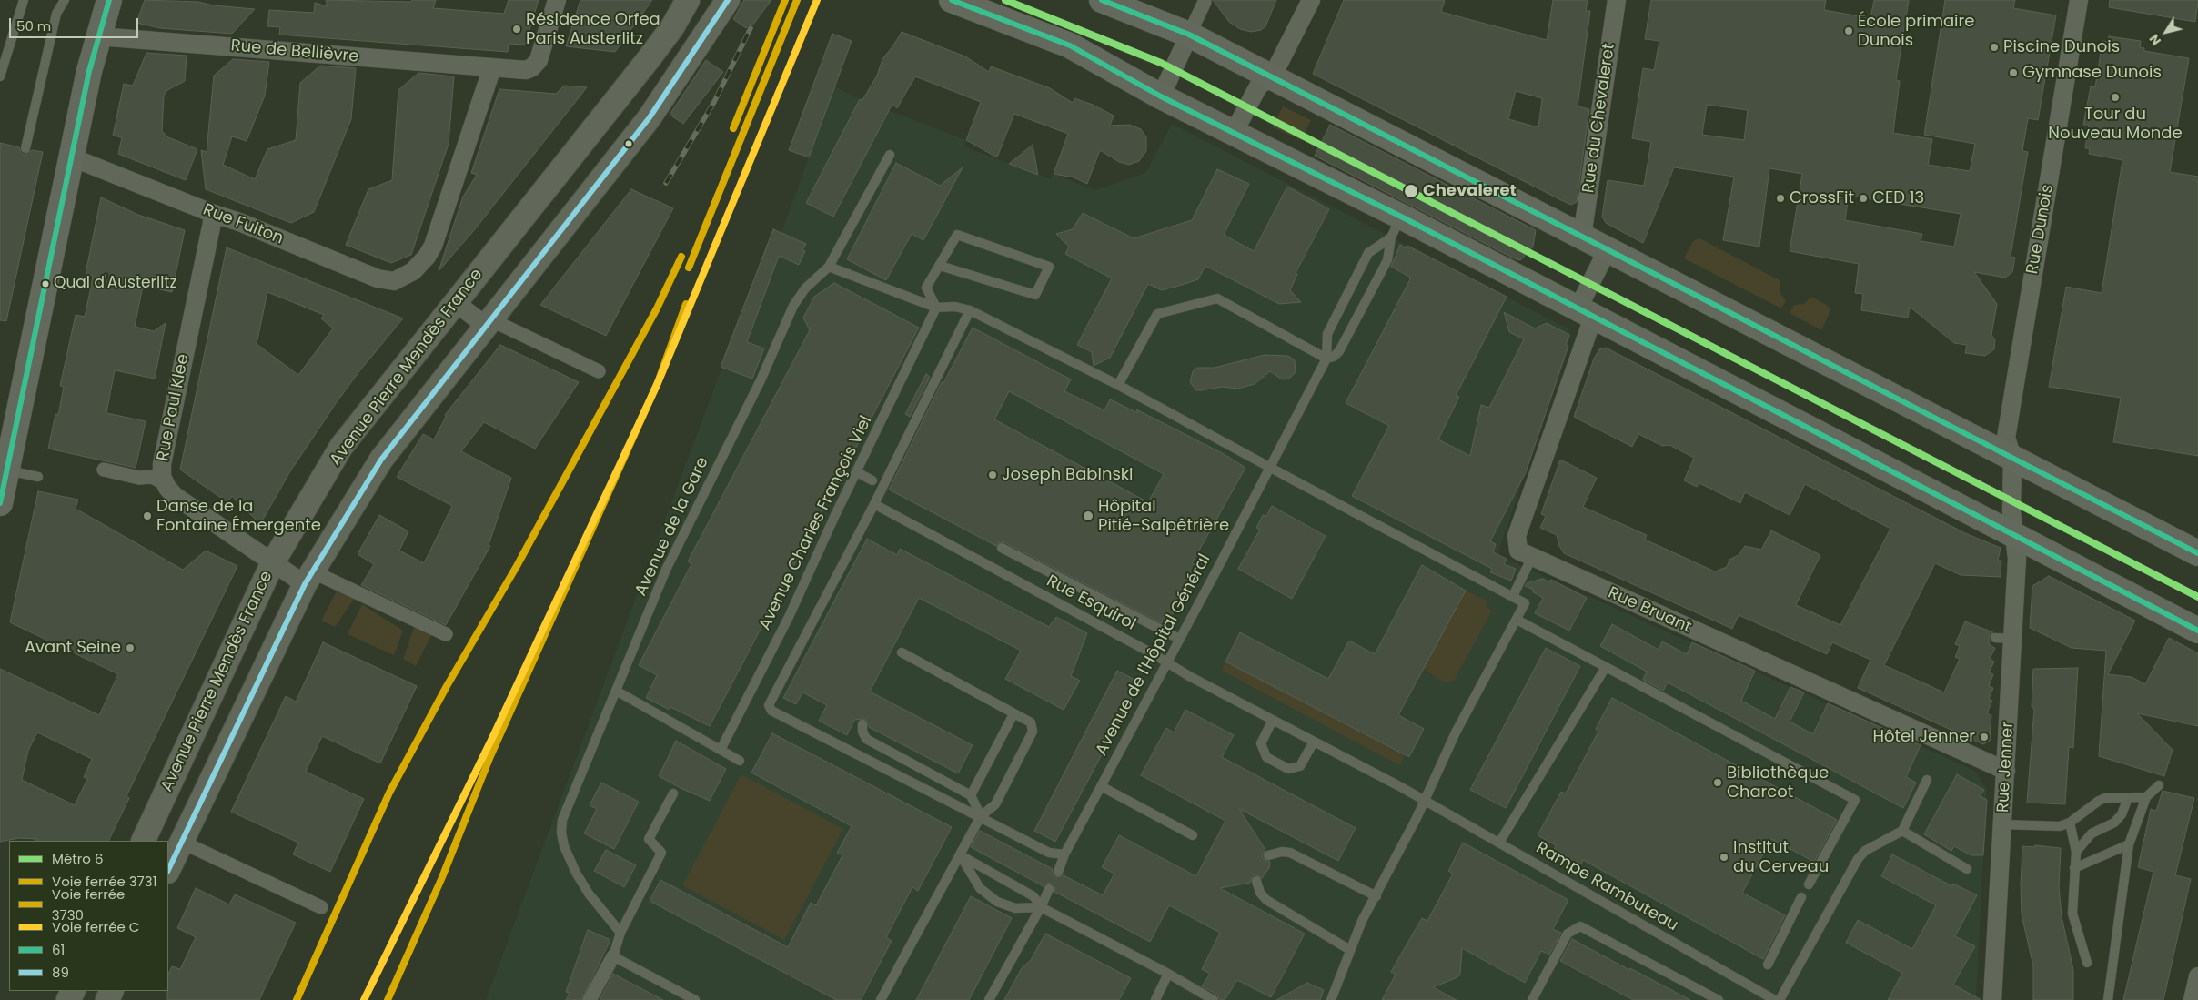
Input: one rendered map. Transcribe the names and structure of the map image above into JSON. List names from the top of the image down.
{
  "streets": {
    "street": [
      "Rue de Bellièvre",
      "Rue du Chevaleret",
      "Rue Fulton",
      "Rue Dunois",
      "Avenue Pierre Mendès France",
      "Rue Paul Klee",
      "Rue Bruant",
      "Rue Jenner"
    ],
    "lane": [
      "Avenue Charles François Viel",
      "Avenue de la Gare",
      "Rue Esquirol",
      "Avenue de l'Hôpital Général",
      "Rampe Rambuteau"
    ]
  },
  "crossings": [
    ["Rue de Bellièvre", "Rue Fulton"],
    ["Rue Fulton", "Rue Paul Klee"],
    ["Rue Dunois", "Rue Jenner"],
    ["Avenue Pierre Mendès France", "Rue Paul Klee"],
    ["Rue Esquirol", "Avenue de l'Hôpital Général"],
    ["Rue Esquirol", "Rampe Rambuteau"],
    ["Rue Bruant", "Rue Jenner"]
  ],
  "places": [
    "Résidence Orfea Paris Austerlitz",
    "École primaire Dunois",
    "Piscine Dunois",
    "Gymnase Dunois",
    "Tour du Nouveau Monde",
    "Chevaleret",
    "CrossFit",
    "CED 13",
    "Quai d'Austerlitz",
    "Joseph Babinski",
    "Danse de la Fontaine Émergente",
    "Hôpital Pitié-Salpêtrière",
    "Avant Seine",
    "Hôtel Jenner",
    "Bibliothèque Charcot",
    "Institut du Cerveau"
  ],
  "lines": [
    "metro line 6",
    "rail line 3731",
    "rail line 3730",
    "rail line C",
    "transit line 61",
    "transit line 89"
  ],
  "legend": [
    "Métro 6",
    "Voie ferrée 3731",
    "Voie ferrée 3730",
    "Voie ferrée C",
    "61",
    "89"
  ],
  "scale_bar": "50 m",
  "north": "bottom left"
}
